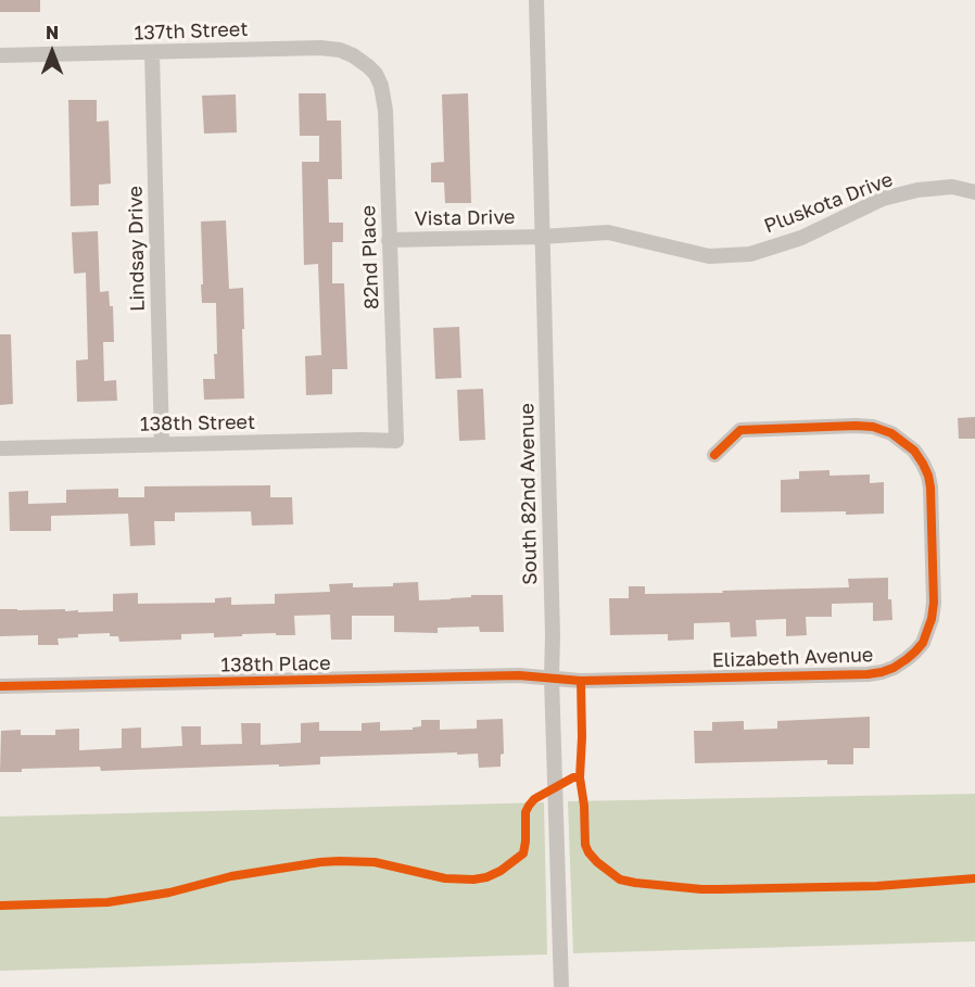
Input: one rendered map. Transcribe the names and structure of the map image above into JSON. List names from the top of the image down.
{
  "streets": {
    "street": [
      "137th Street",
      "Pluskota Drive",
      "Vista Drive",
      "Lindsay Drive",
      "82nd Place",
      "138th Street",
      "South 82nd Avenue",
      "Elizabeth Avenue",
      "138th Place"
    ]
  },
  "crossings": [
    ["137th Street", "Lindsay Drive"],
    ["137th Street", "82nd Place"],
    ["Pluskota Drive", "Vista Drive"],
    ["Pluskota Drive", "South 82nd Avenue"],
    ["Vista Drive", "82nd Place"],
    ["Vista Drive", "South 82nd Avenue"],
    ["Lindsay Drive", "138th Street"],
    ["82nd Place", "138th Street"],
    ["South 82nd Avenue", "Elizabeth Avenue"],
    ["South 82nd Avenue", "138th Place"],
    ["Elizabeth Avenue", "138th Place"]
  ],
  "north": "top"
}
